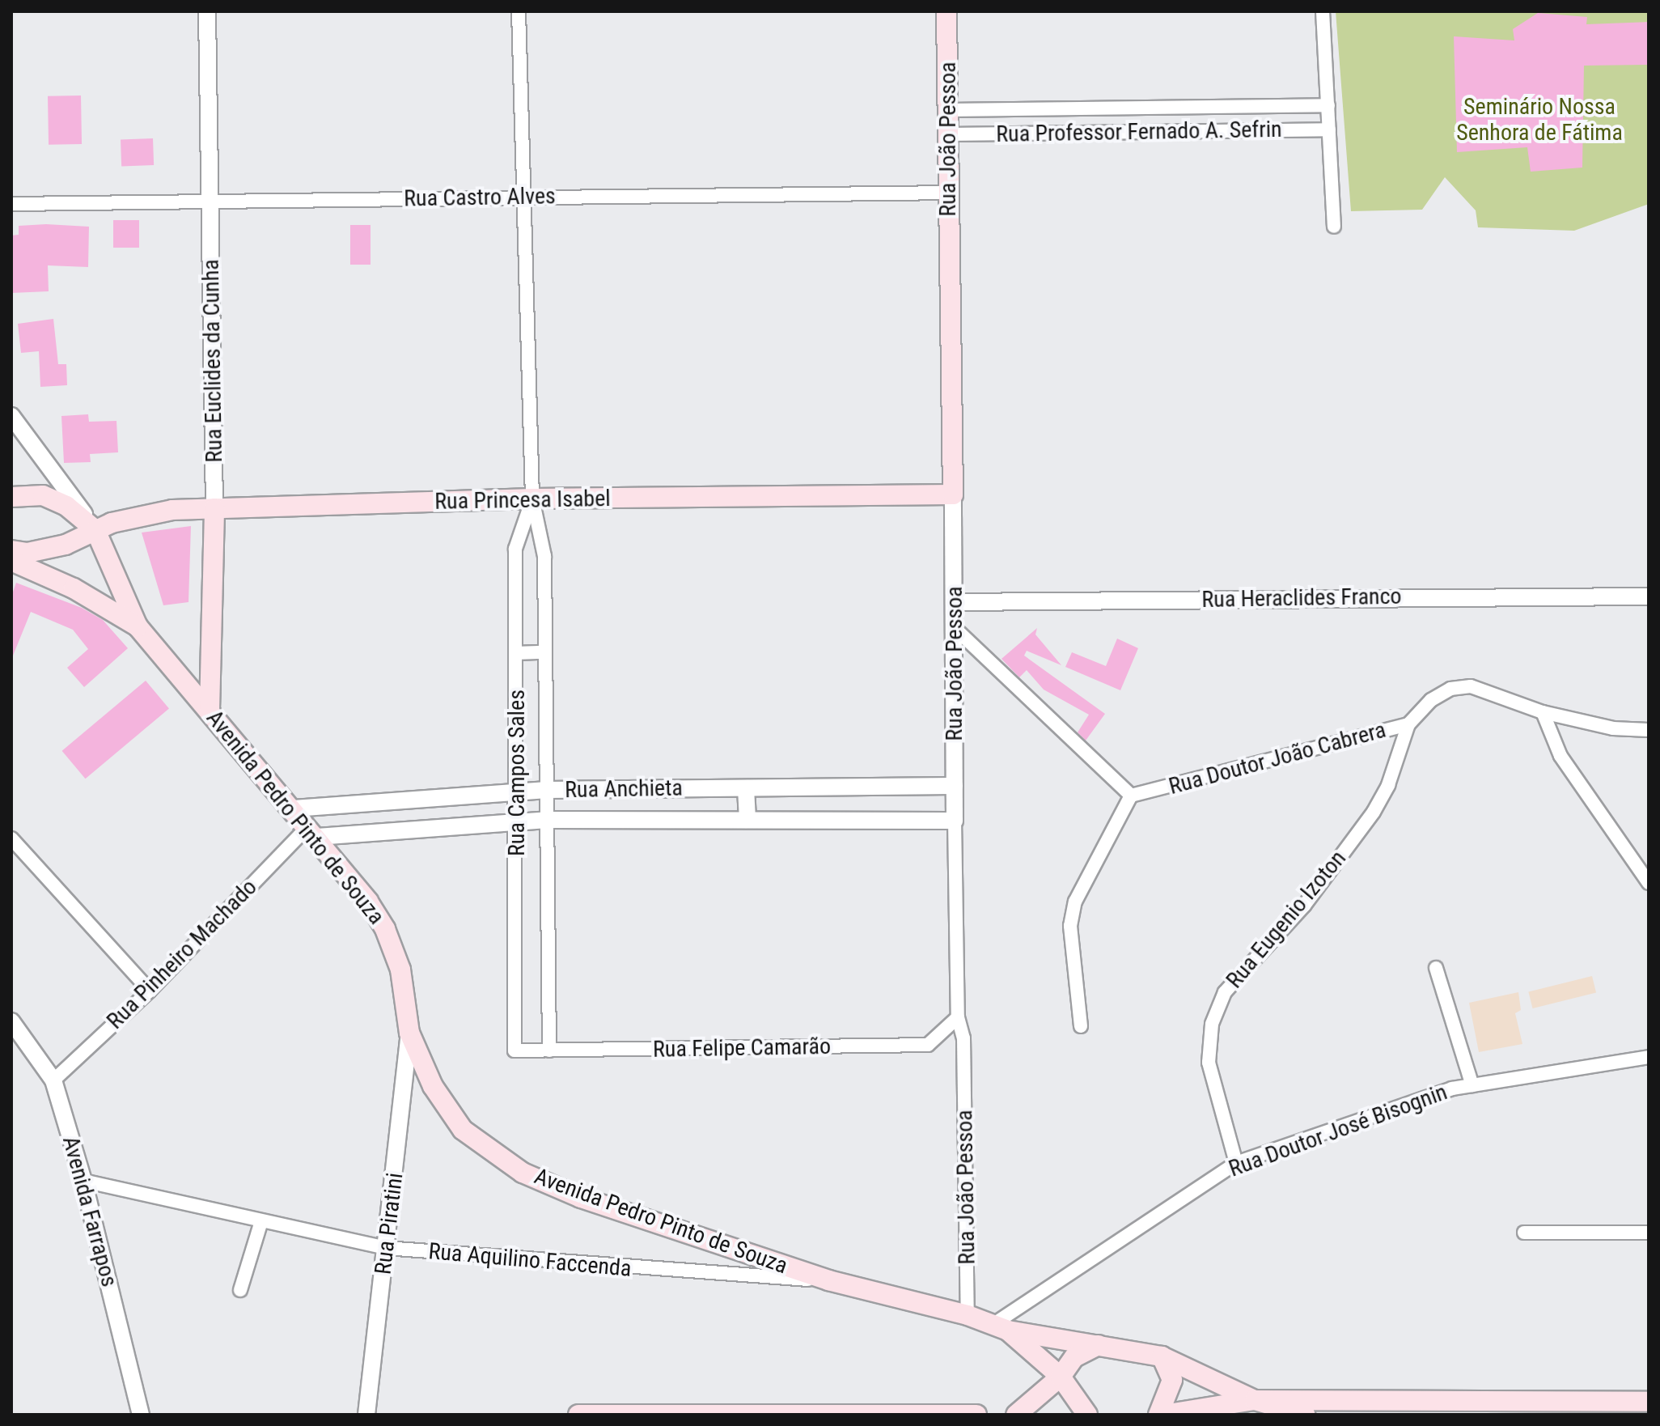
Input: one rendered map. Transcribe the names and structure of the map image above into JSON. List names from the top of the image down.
{
  "streets": {
    "main road": [
      "Rua João Pessoa",
      "Rua Euclides da Cunha",
      "Rua Princesa Isabel",
      "Avenida Pedro Pinto de Souza"
    ],
    "street": [
      "Rua Professor Fernado A. Sefrin",
      "Rua Castro Alves",
      "Rua Heraclides Franco",
      "Rua Doutor João Cabrera",
      "Rua Campos Sales",
      "Rua Anchieta",
      "Rua Eugenio Izoton",
      "Rua Pinheiro Machado",
      "Rua Felipe Camarão",
      "Rua Doutor José Bisognin",
      "Avenida Farrapos",
      "Rua Piratini",
      "Rua Aquilino Faccenda"
    ]
  },
  "crossings": [
    ["Rua Professor Fernado A. Sefrin", "Rua João Pessoa"],
    ["Rua João Pessoa", "Rua Castro Alves"],
    ["Rua João Pessoa", "Rua Princesa Isabel"],
    ["Rua João Pessoa", "Rua Heraclides Franco"],
    ["Rua João Pessoa", "Rua Anchieta"],
    ["Rua João Pessoa", "Avenida Pedro Pinto de Souza"],
    ["Rua João Pessoa", "Rua Felipe Camarão"],
    ["Rua Castro Alves", "Rua Euclides da Cunha"],
    ["Rua Castro Alves", "Rua Campos Sales"],
    ["Rua Euclides da Cunha", "Rua Princesa Isabel"],
    ["Rua Euclides da Cunha", "Avenida Pedro Pinto de Souza"],
    ["Rua Princesa Isabel", "Rua Campos Sales"],
    ["Rua Princesa Isabel", "Avenida Pedro Pinto de Souza"],
    ["Rua Doutor João Cabrera", "Rua Eugenio Izoton"],
    ["Rua Campos Sales", "Rua Anchieta"],
    ["Rua Campos Sales", "Rua Felipe Camarão"],
    ["Rua Anchieta", "Avenida Pedro Pinto de Souza"],
    ["Rua Anchieta", "Rua Pinheiro Machado"],
    ["Avenida Pedro Pinto de Souza", "Rua Pinheiro Machado"],
    ["Avenida Pedro Pinto de Souza", "Rua Doutor José Bisognin"],
    ["Avenida Pedro Pinto de Souza", "Rua Piratini"],
    ["Avenida Pedro Pinto de Souza", "Rua Aquilino Faccenda"],
    ["Rua Eugenio Izoton", "Rua Doutor José Bisognin"],
    ["Rua Pinheiro Machado", "Avenida Farrapos"],
    ["Avenida Farrapos", "Rua Aquilino Faccenda"],
    ["Rua Piratini", "Rua Aquilino Faccenda"]
  ],
  "parks": ["Seminário Nossa Senhora de Fátima"]
}
